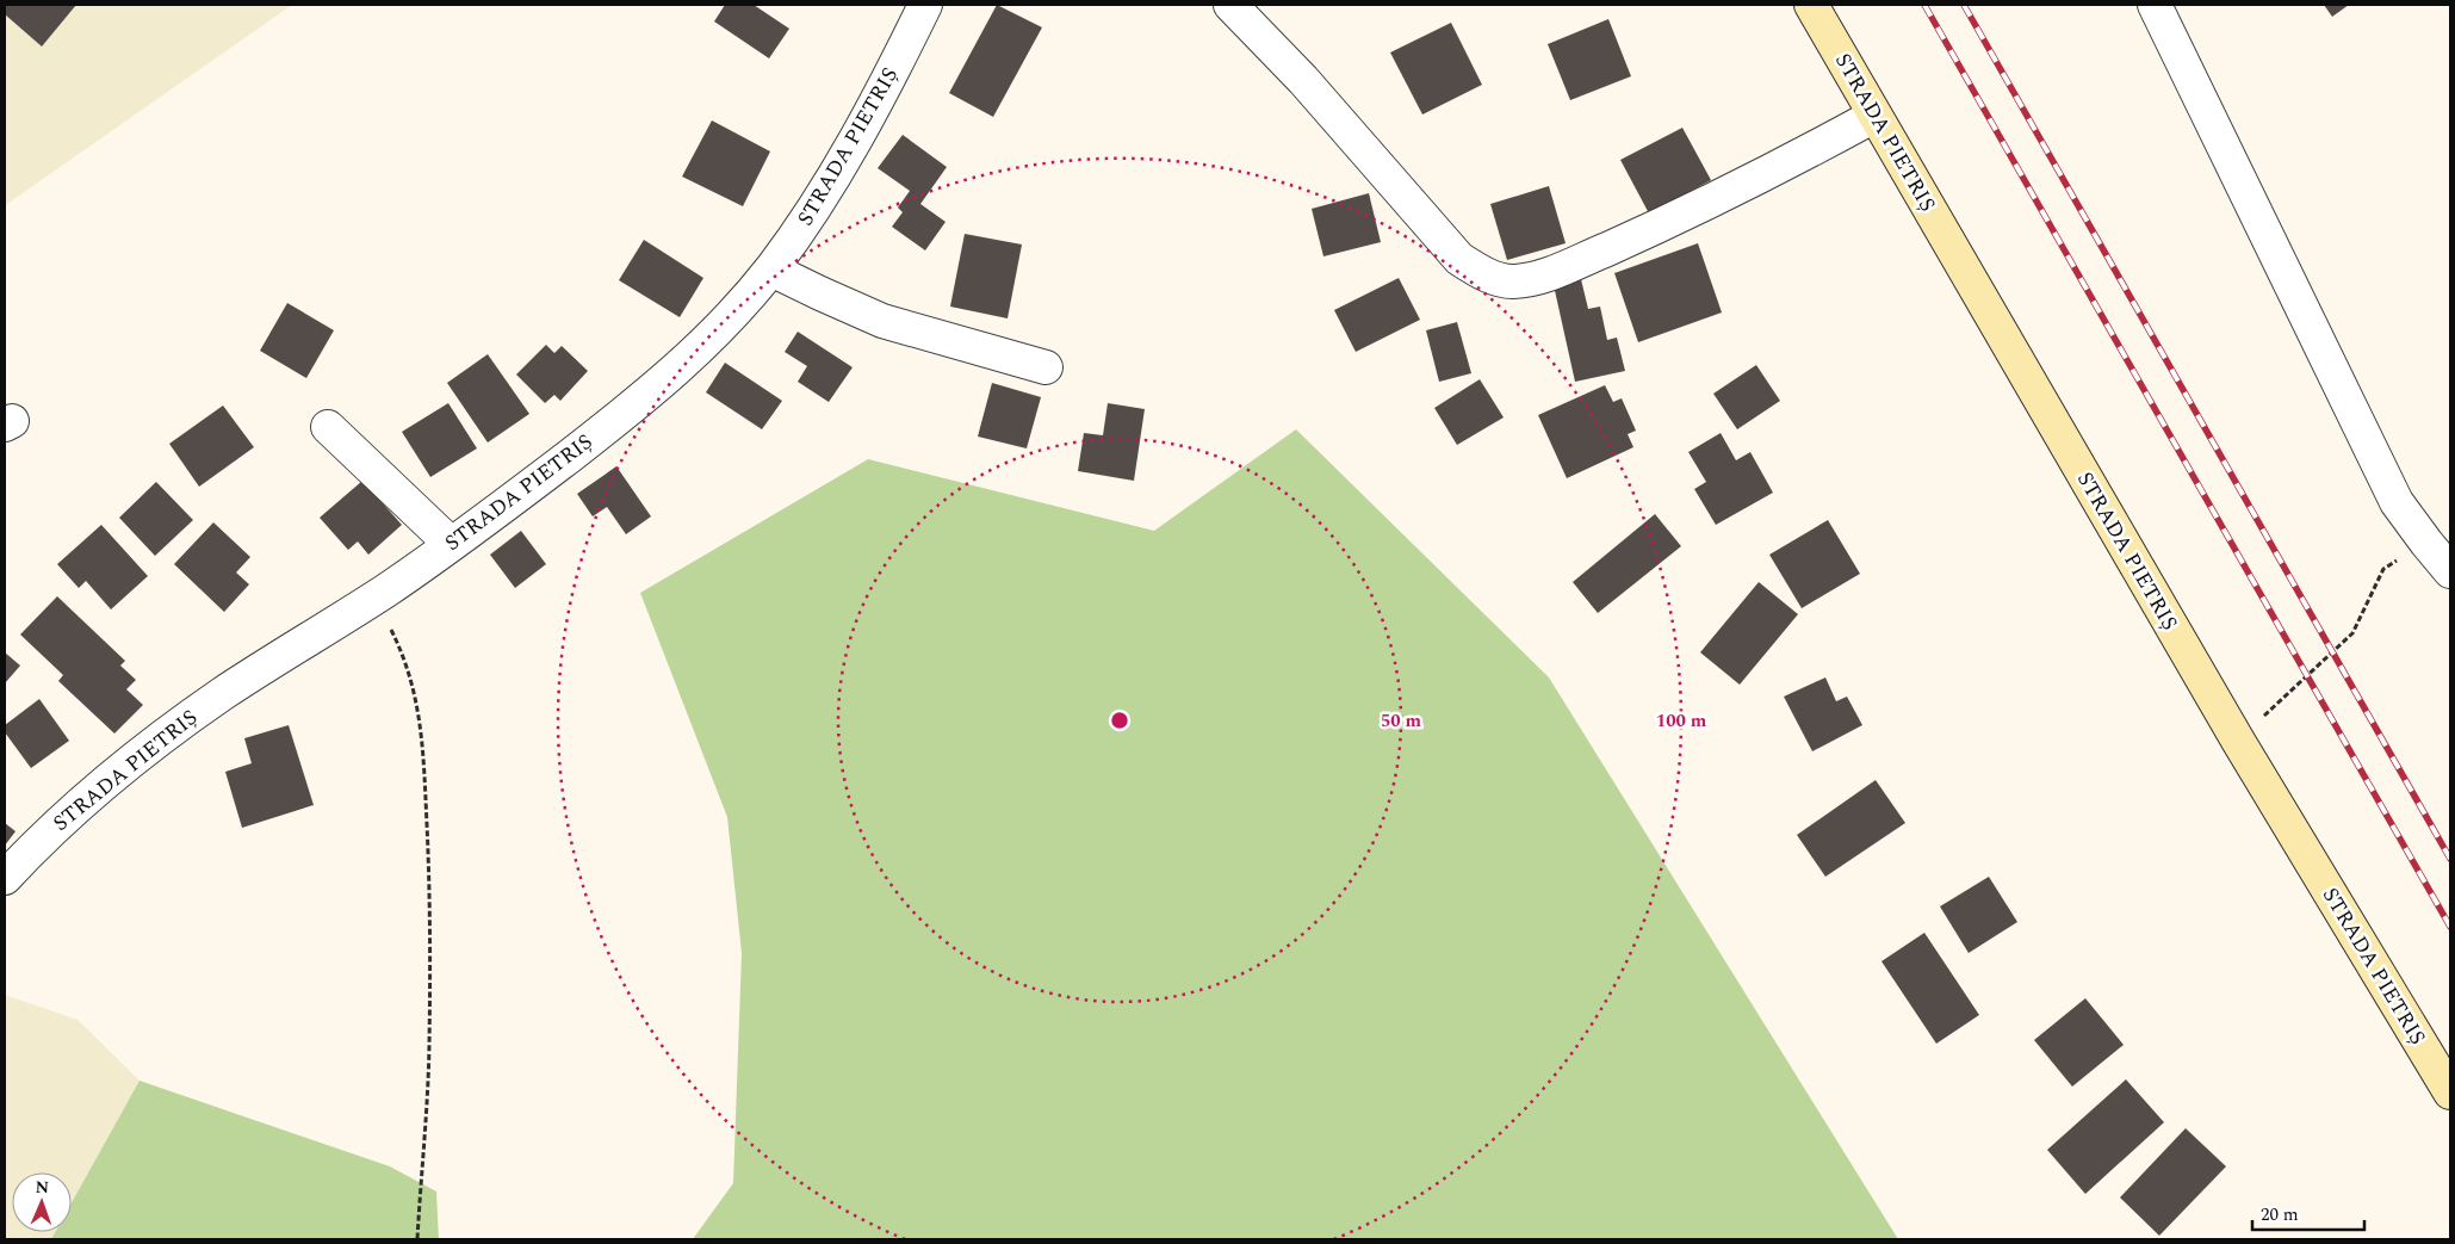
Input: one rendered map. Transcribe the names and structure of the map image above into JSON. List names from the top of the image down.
{
  "streets": {
    "main road": ["STRADA PIETRIȘ"]
  },
  "scale_bar": "20 m",
  "north": "top",
  "rings": ["50 m", "100 m"]
}
